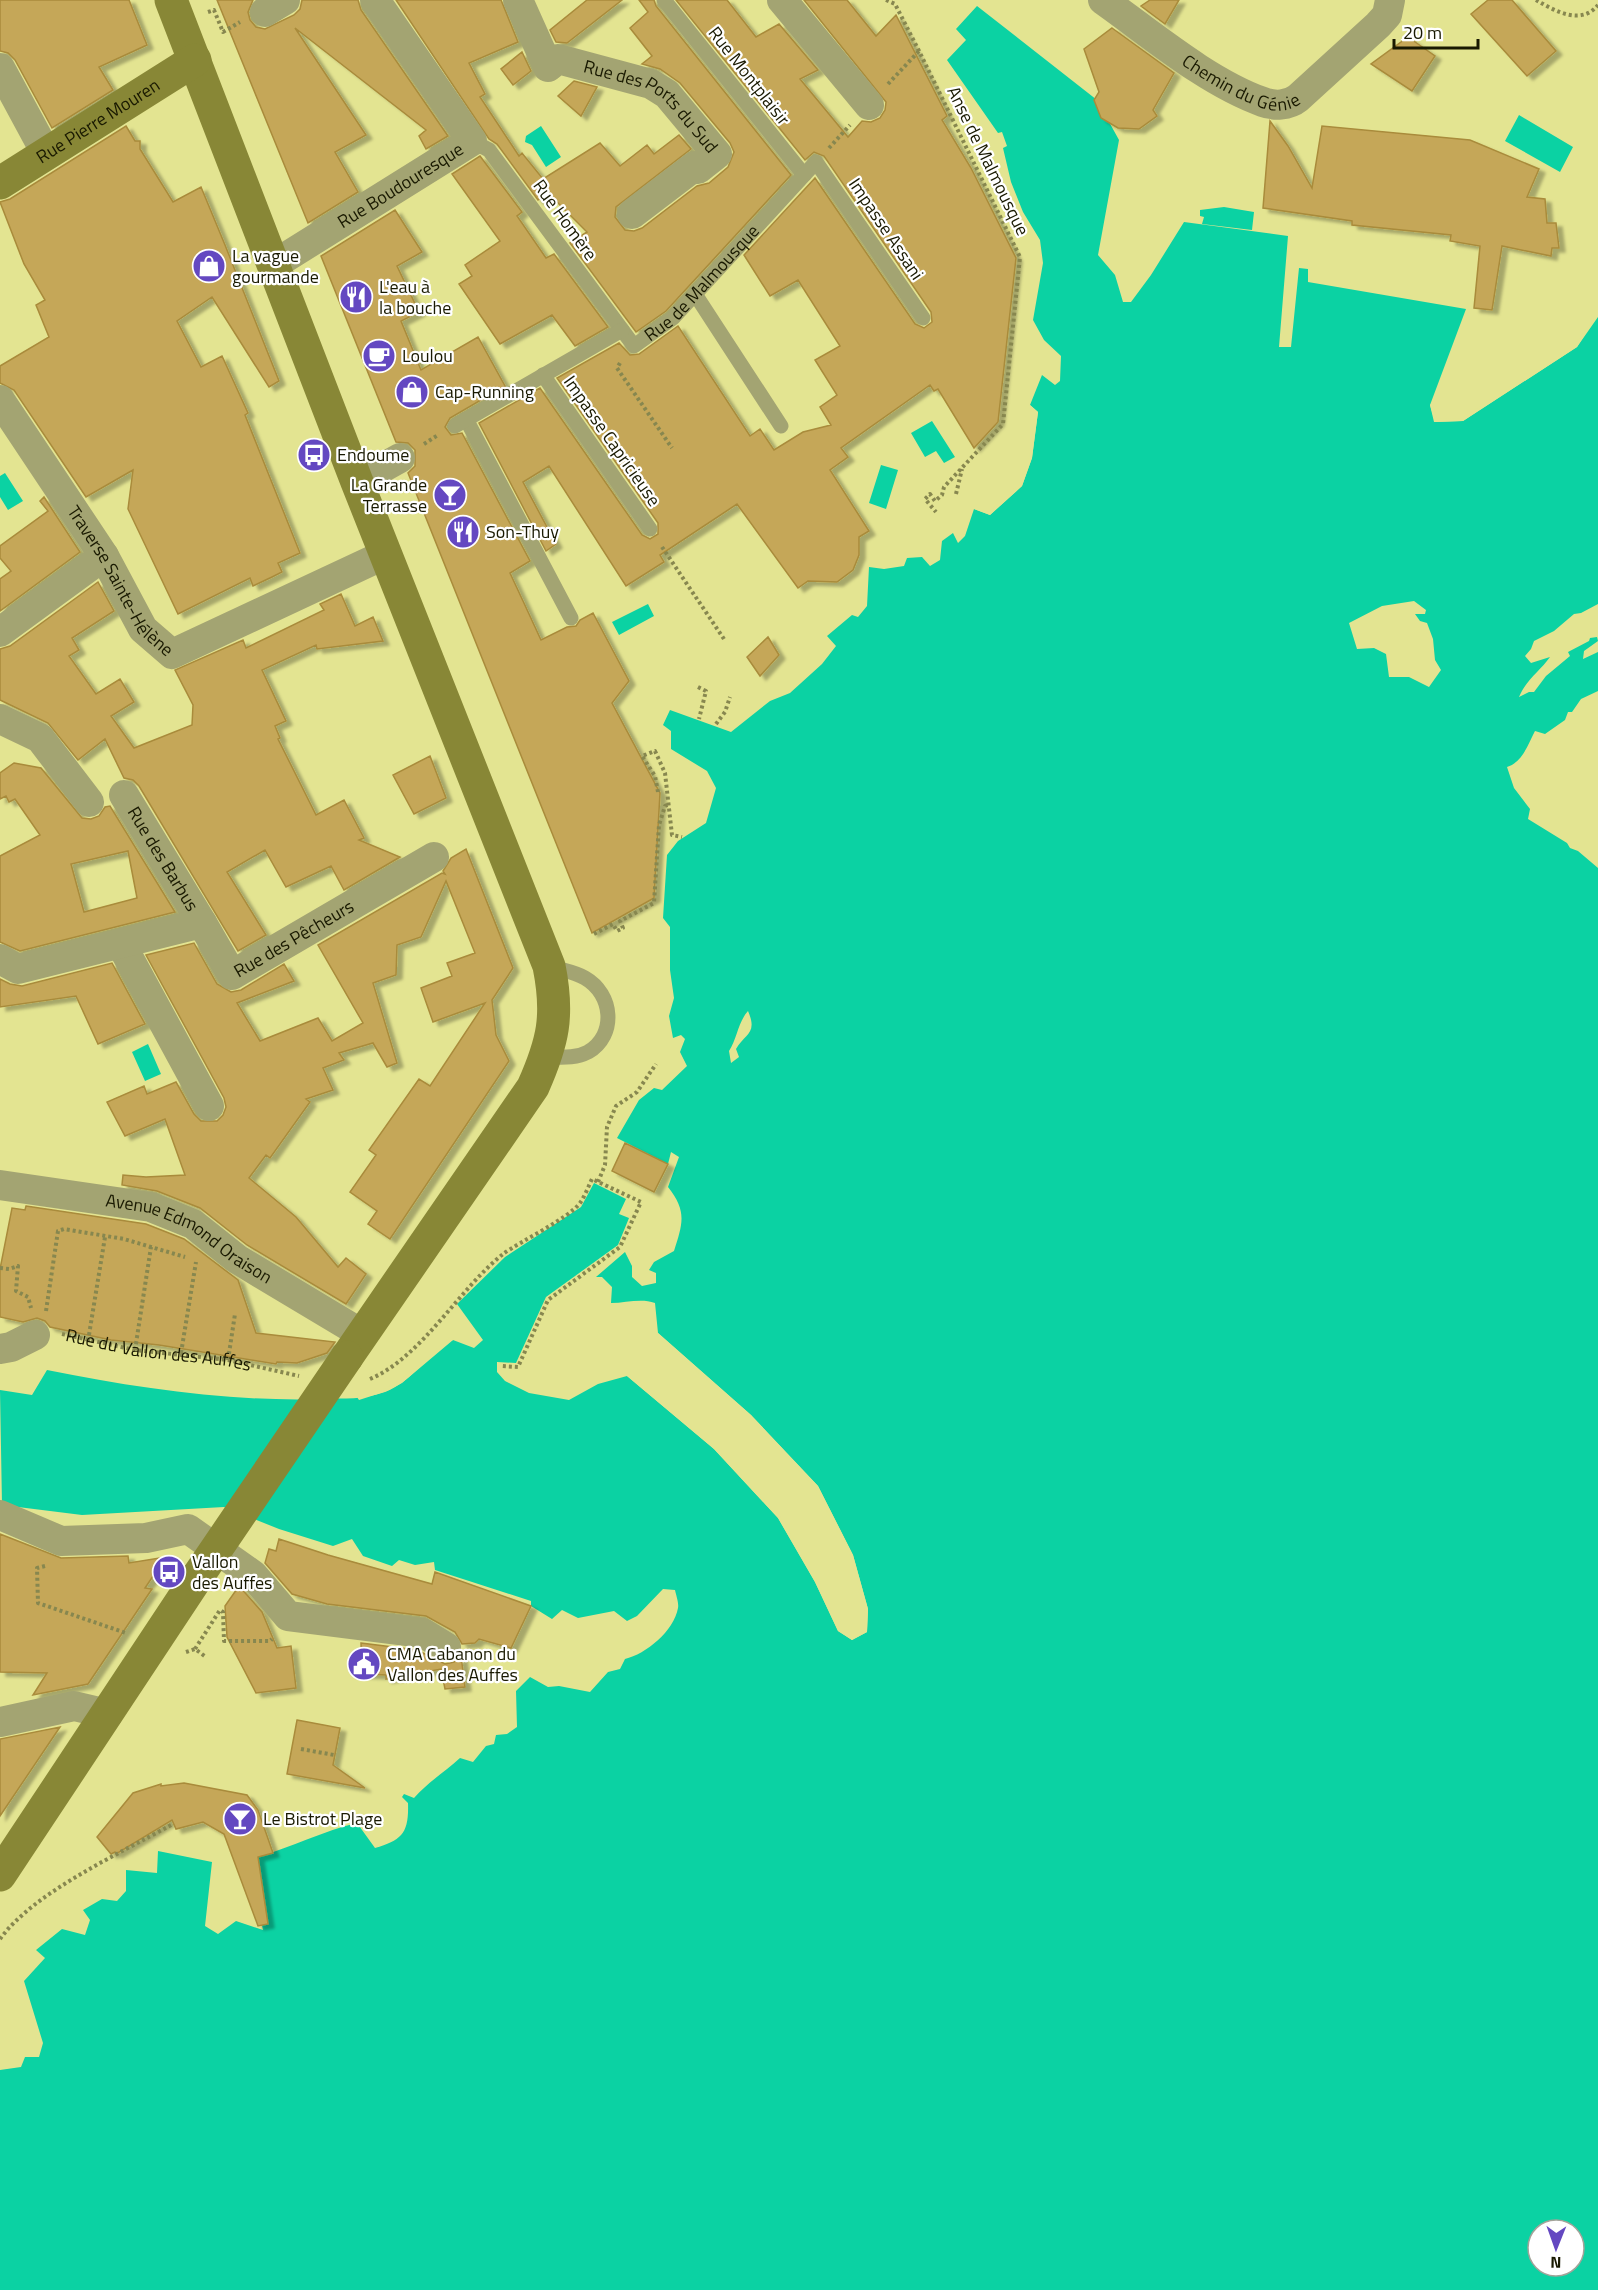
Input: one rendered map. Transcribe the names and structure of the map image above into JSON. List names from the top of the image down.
{
  "streets": {
    "main road": ["Rue Pierre Mouren"],
    "street": [
      "Chemin du Génie",
      "Rue des Ports du Sud",
      "Rue Boudouresque",
      "Traverse Sainte-Hélène",
      "Rue des Barbus",
      "Rue des Pêcheurs",
      "Avenue Edmond Oraison"
    ],
    "lane": [
      "Rue Montplaisir",
      "Rue Homère",
      "Impasse Assani",
      "Rue de Malmousque",
      "Impasse Capricieuse"
    ],
    "path": ["Anse de Malmousque", "Rue du Vallon des Auffes"]
  },
  "crossings": [
    ["Rue Montplaisir", "Rue de Malmousque"],
    ["Rue Boudouresque", "Rue Homère"],
    ["Rue Homère", "Rue de Malmousque"],
    ["Impasse Assani", "Rue de Malmousque"],
    ["Rue de Malmousque", "Impasse Capricieuse"],
    ["Rue des Barbus", "Rue des Pêcheurs"]
  ],
  "places": {
    "shop": ["La vague gourmande", "Cap-Running"],
    "restaurant": ["L'eau à la bouche", "Son-Thuy"],
    "cafe": ["Loulou"],
    "bus stop": ["Endoume", "Vallon des Auffes"],
    "bar": ["La Grande Terrasse", "Le Bistrot Plage"],
    "public building": ["CMA Cabanon du Vallon des Auffes"]
  },
  "scale_bar": "20 m",
  "north": "bottom"
}
